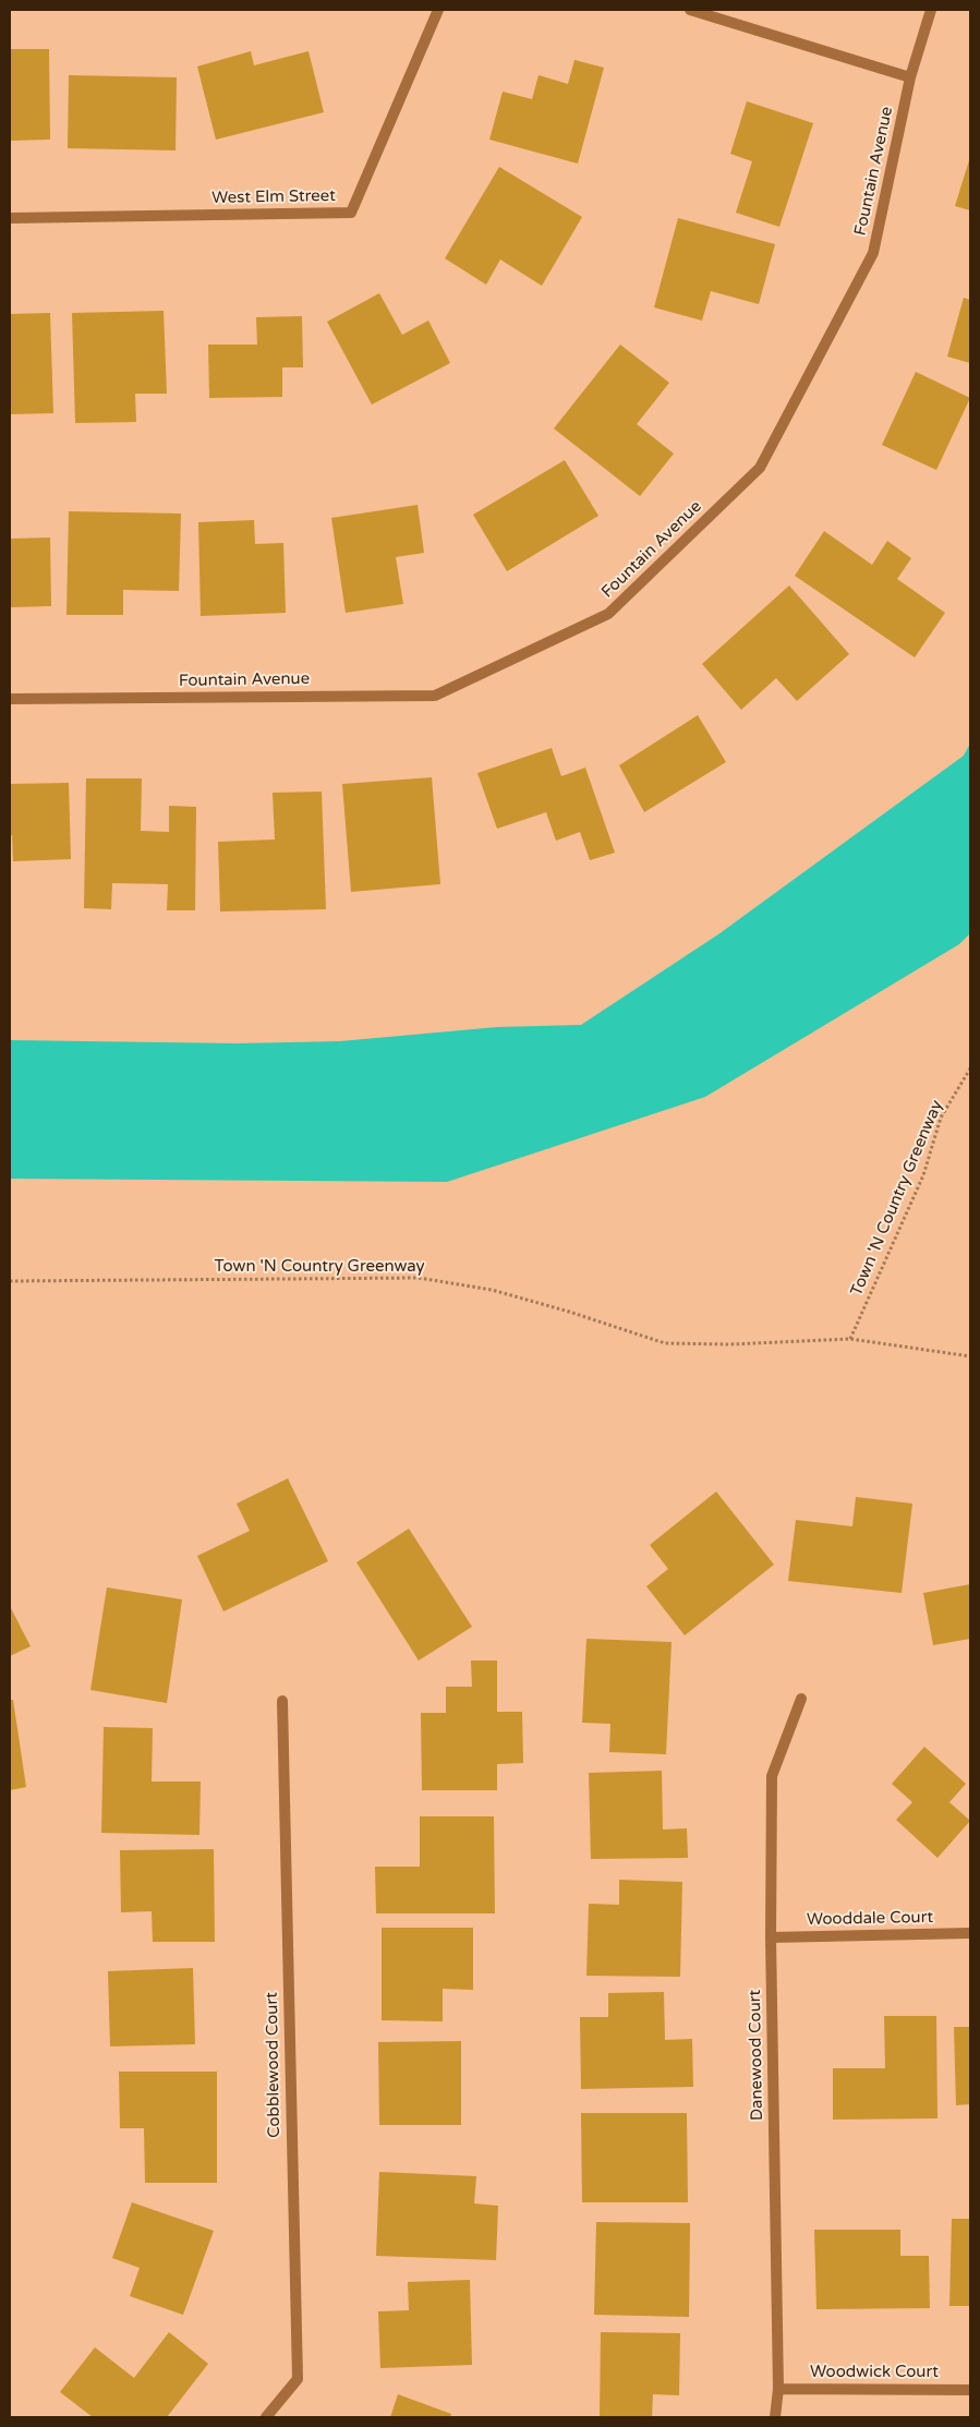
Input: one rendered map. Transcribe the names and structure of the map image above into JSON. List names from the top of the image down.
{
  "streets": {
    "street": [
      "Fountain Avenue",
      "West Elm Street",
      "Wooddale Court",
      "Danewood Court",
      "Cobblewood Court",
      "Woodwick Court"
    ],
    "path": ["Town 'N Country Greenway"]
  },
  "crossings": [
    ["Wooddale Court", "Danewood Court"],
    ["Danewood Court", "Woodwick Court"]
  ]
}
